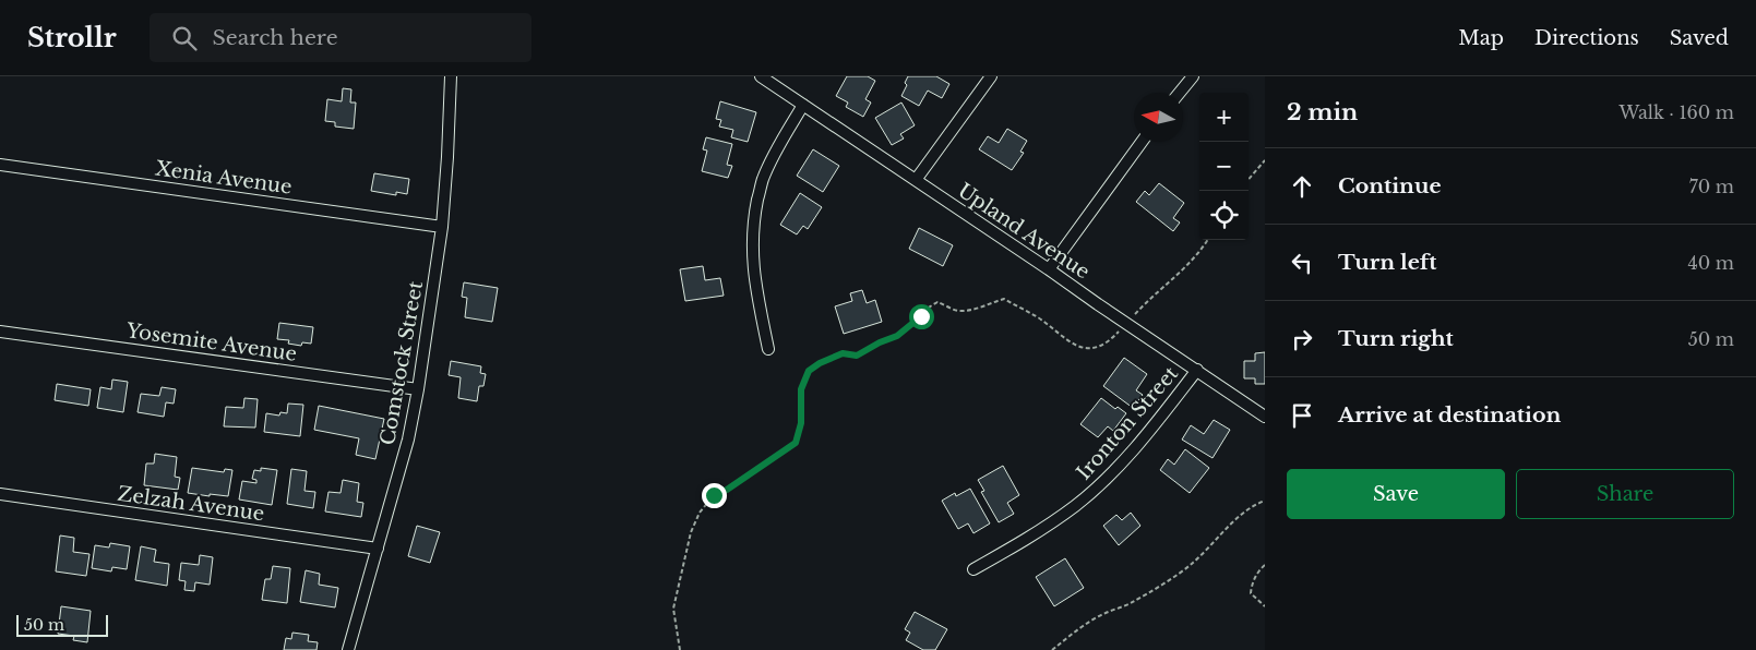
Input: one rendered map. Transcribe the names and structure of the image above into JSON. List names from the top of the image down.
{
  "streets": {
    "street": [
      "Xenia Avenue",
      "Upland Avenue",
      "Yosemite Avenue",
      "Comstock Street",
      "Ironton Street",
      "Zelzah Avenue"
    ]
  },
  "crossings": [
    ["Xenia Avenue", "Comstock Street"],
    ["Upland Avenue", "Ironton Street"],
    ["Yosemite Avenue", "Comstock Street"],
    ["Comstock Street", "Zelzah Avenue"]
  ],
  "scale_bar": "50 m",
  "north": "left",
  "page": {
    "header": "Strollr",
    "search": "Search here",
    "nav": ["Map", "Directions", "Saved"],
    "heading": ["2 min", "Walk · 160 m"],
    "map_buttons": ["+", "−"],
    "list": [
      ["Continue", "70 m"],
      ["Turn left", "40 m"],
      ["Turn right", "50 m"],
      "Arrive at destination"
    ],
    "buttons": ["Save", "Share"],
    "scale": "50 m"
  }
}
